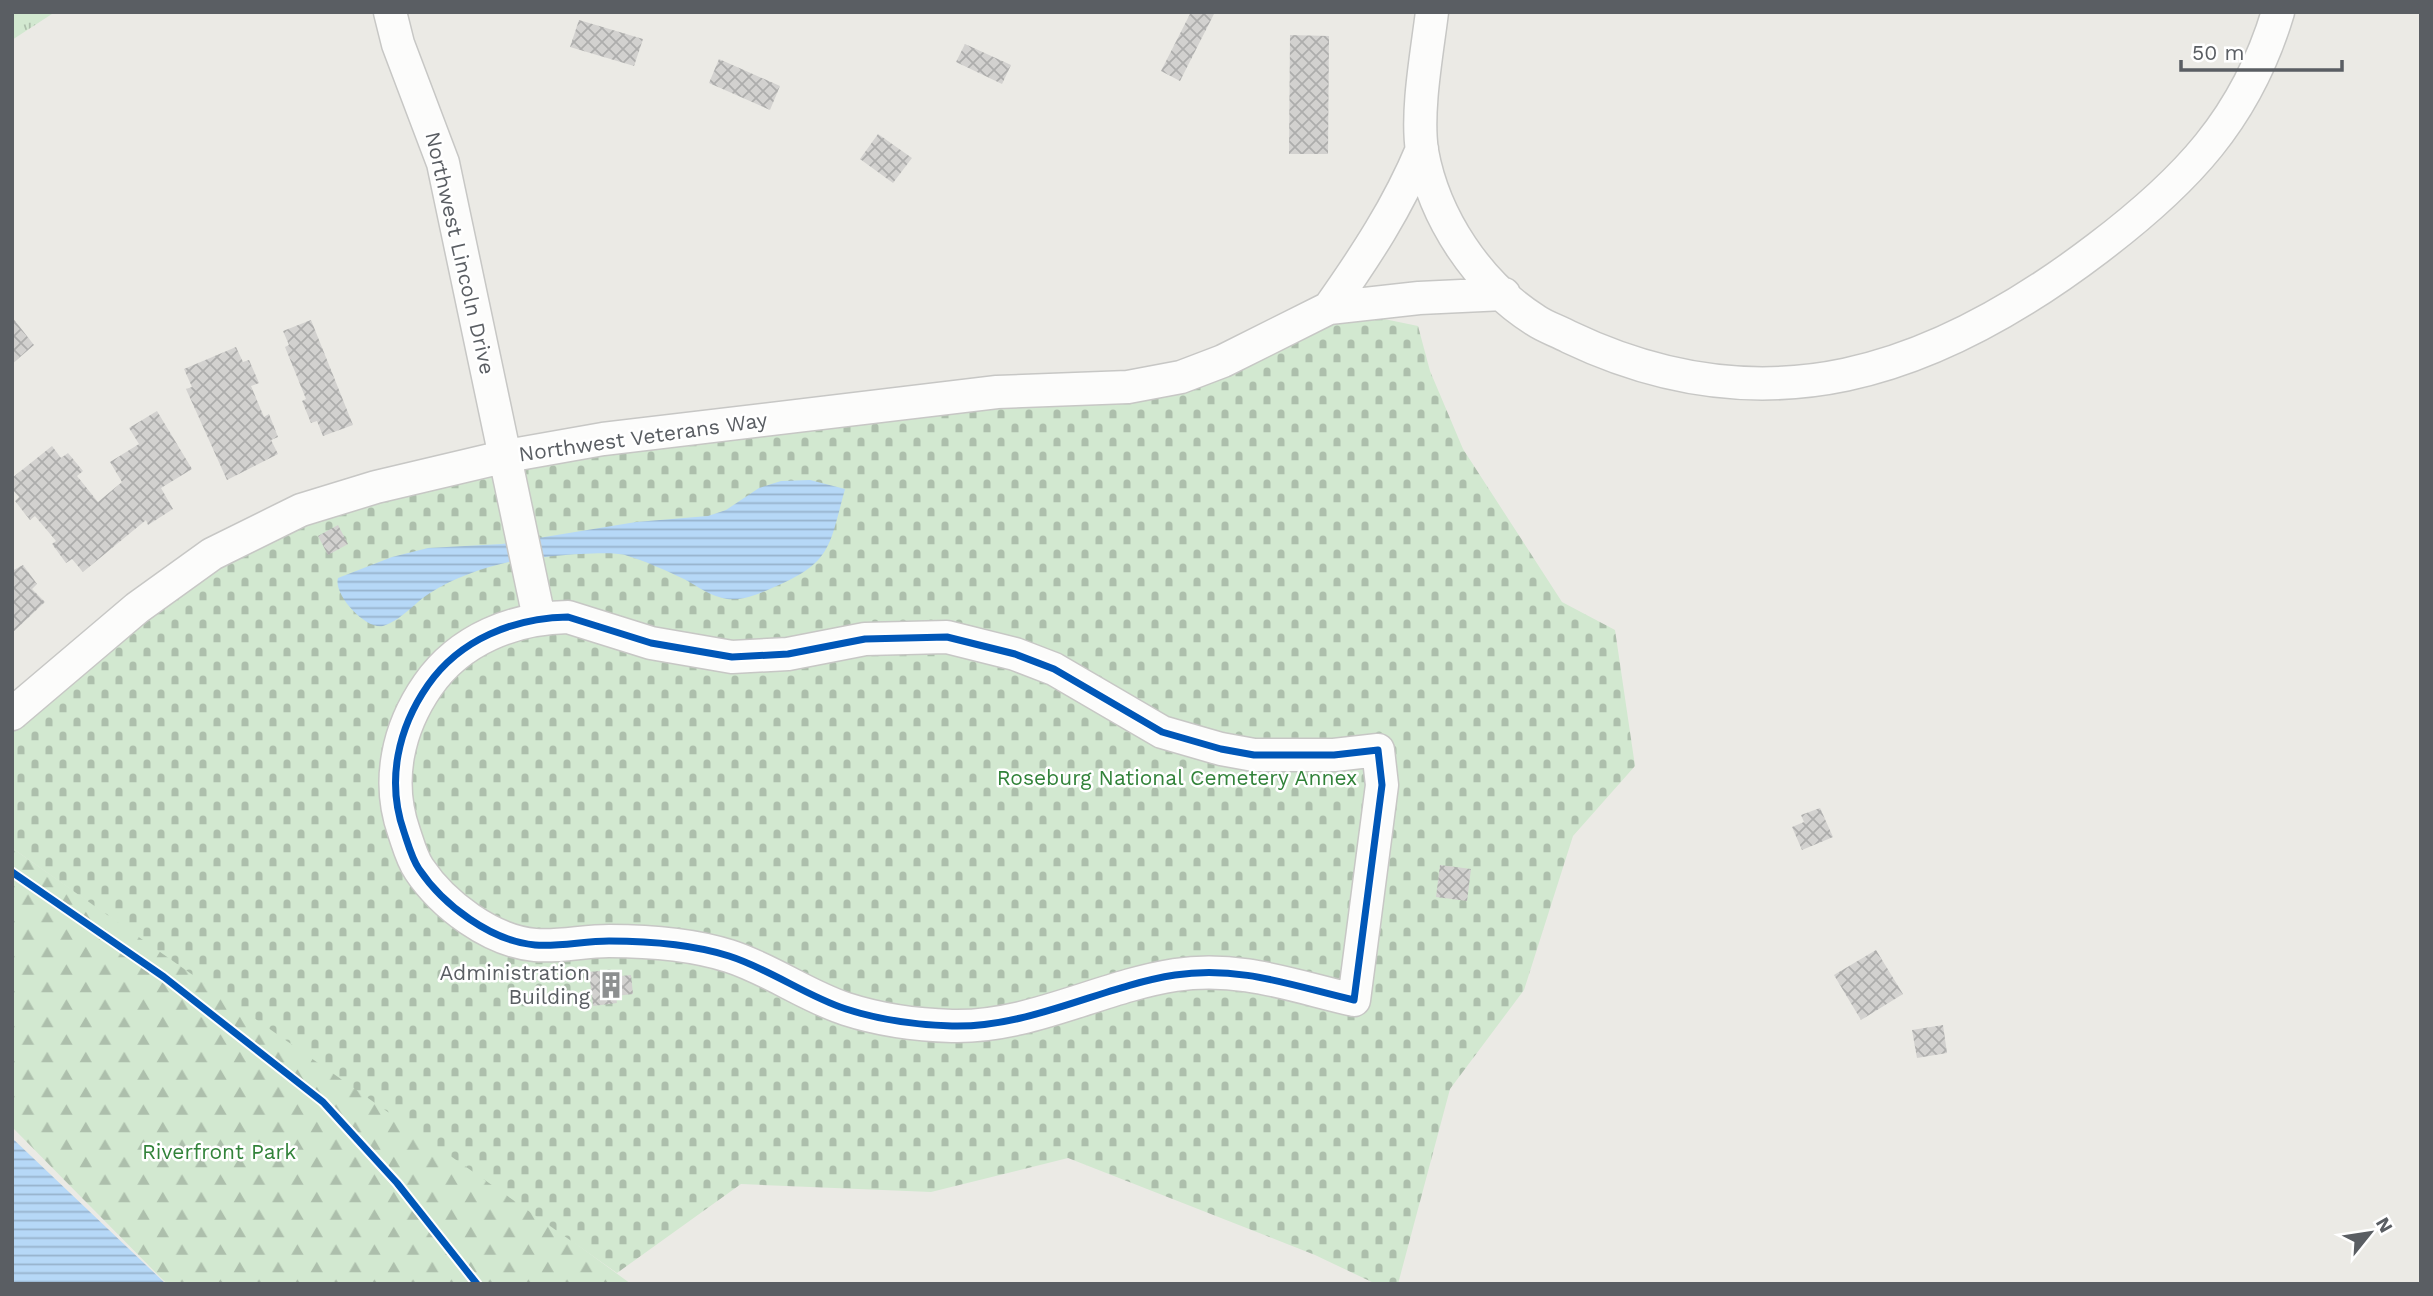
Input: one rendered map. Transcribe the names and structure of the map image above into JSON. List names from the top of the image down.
{
  "streets": {
    "street": ["Northwest Lincoln Drive", "Northwest Veterans Way"]
  },
  "crossings": [
    ["Northwest Lincoln Drive", "Northwest Veterans Way"]
  ],
  "parks": ["Roseburg National Cemetery Annex", "Riverfront Park"],
  "places": {
    "building": ["Administration Building"]
  },
  "scale_bar": "50 m",
  "north": "top right"
}
